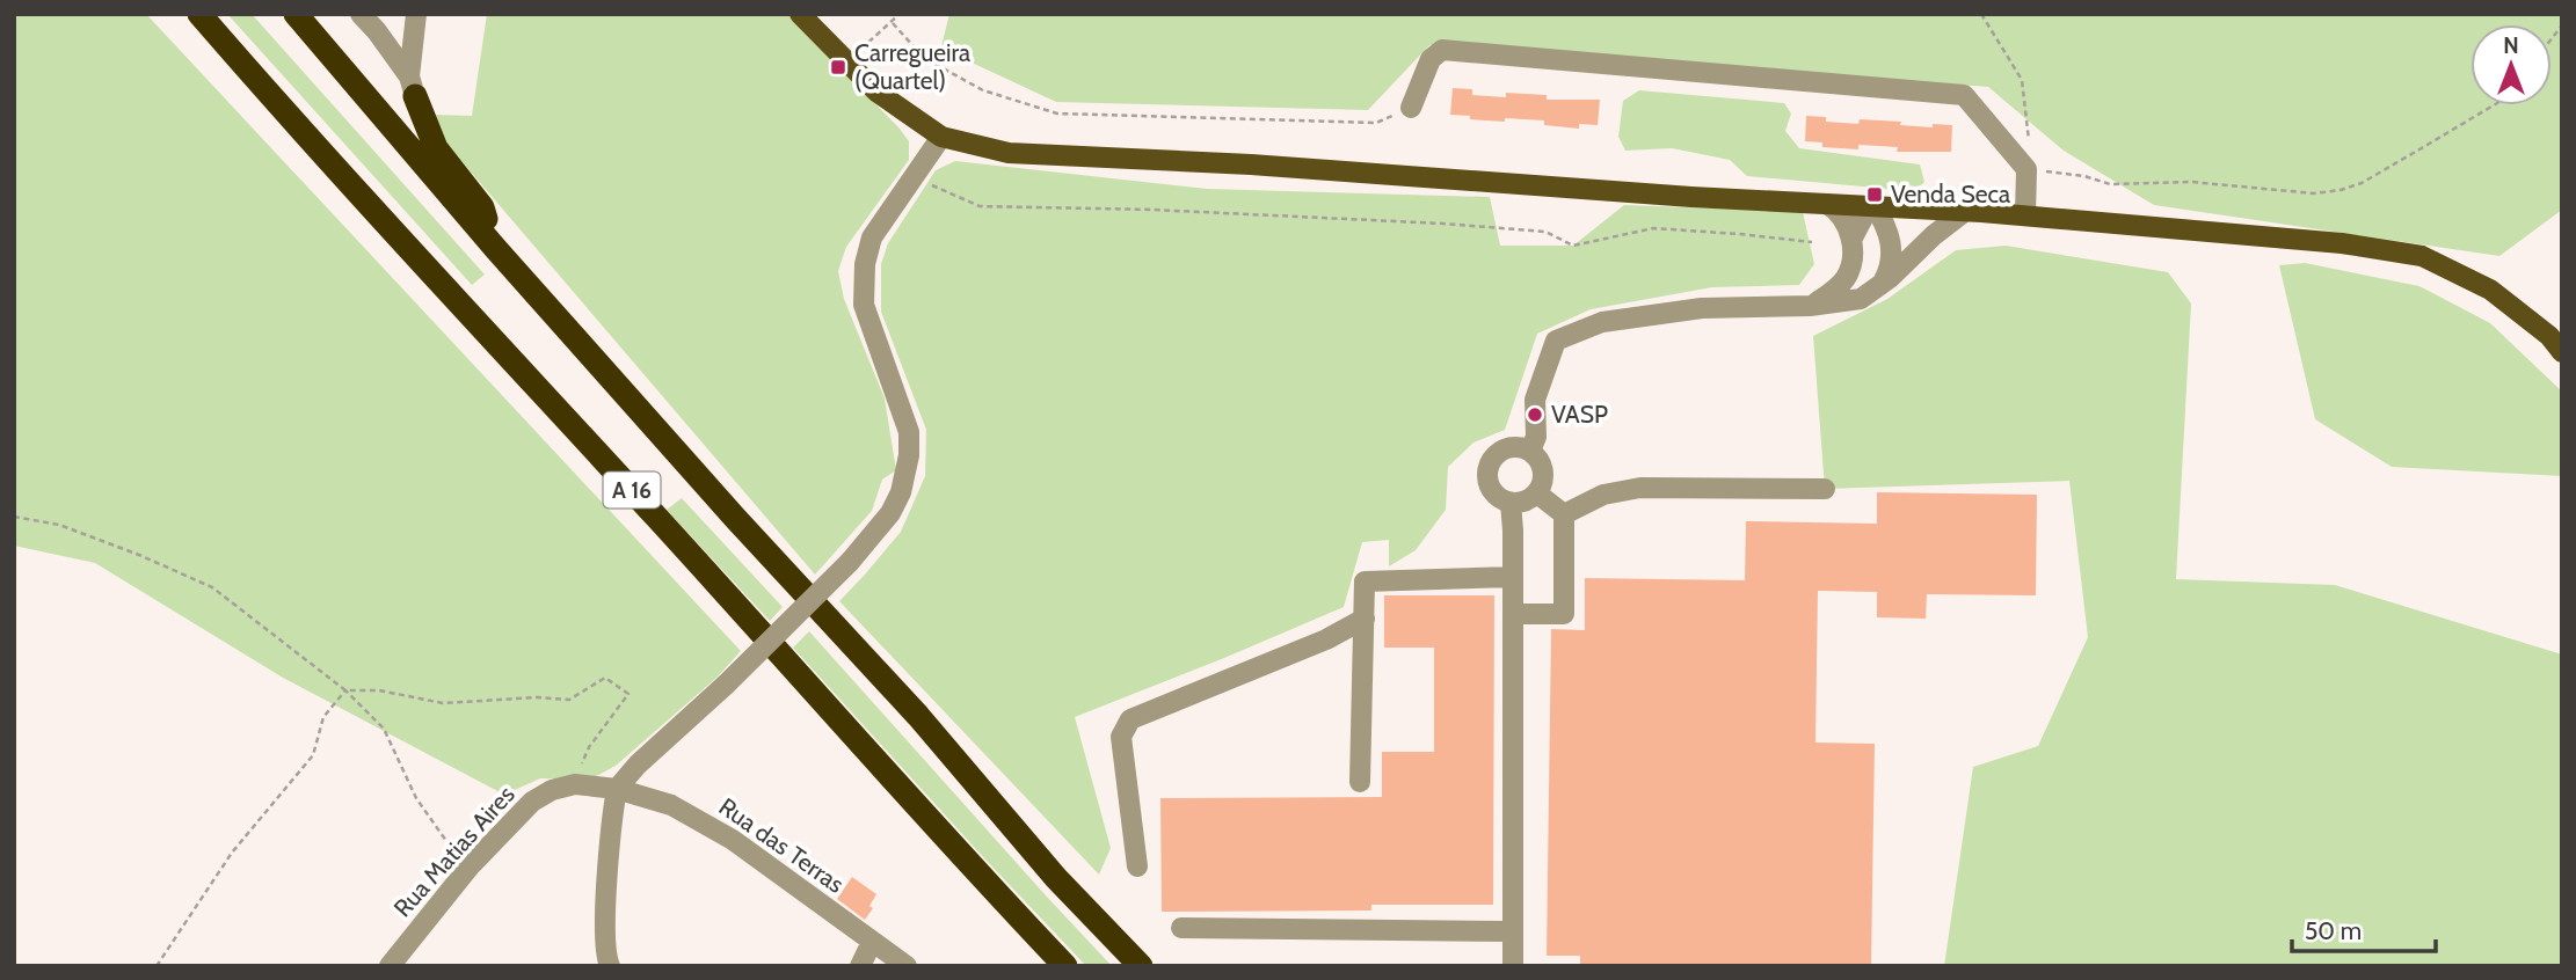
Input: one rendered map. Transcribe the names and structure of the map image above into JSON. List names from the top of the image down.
{
  "streets": {
    "highway": ["A 16"],
    "street": ["Rua das Terras", "Rua Matias Aires"]
  },
  "crossings": [
    ["Rua das Terras", "Rua Matias Aires"]
  ],
  "places": {
    "transit": ["Carregueira (Quartel)", "Venda Seca"],
    "other": ["VASP"]
  },
  "scale_bar": "50 m",
  "north": "top"
}
